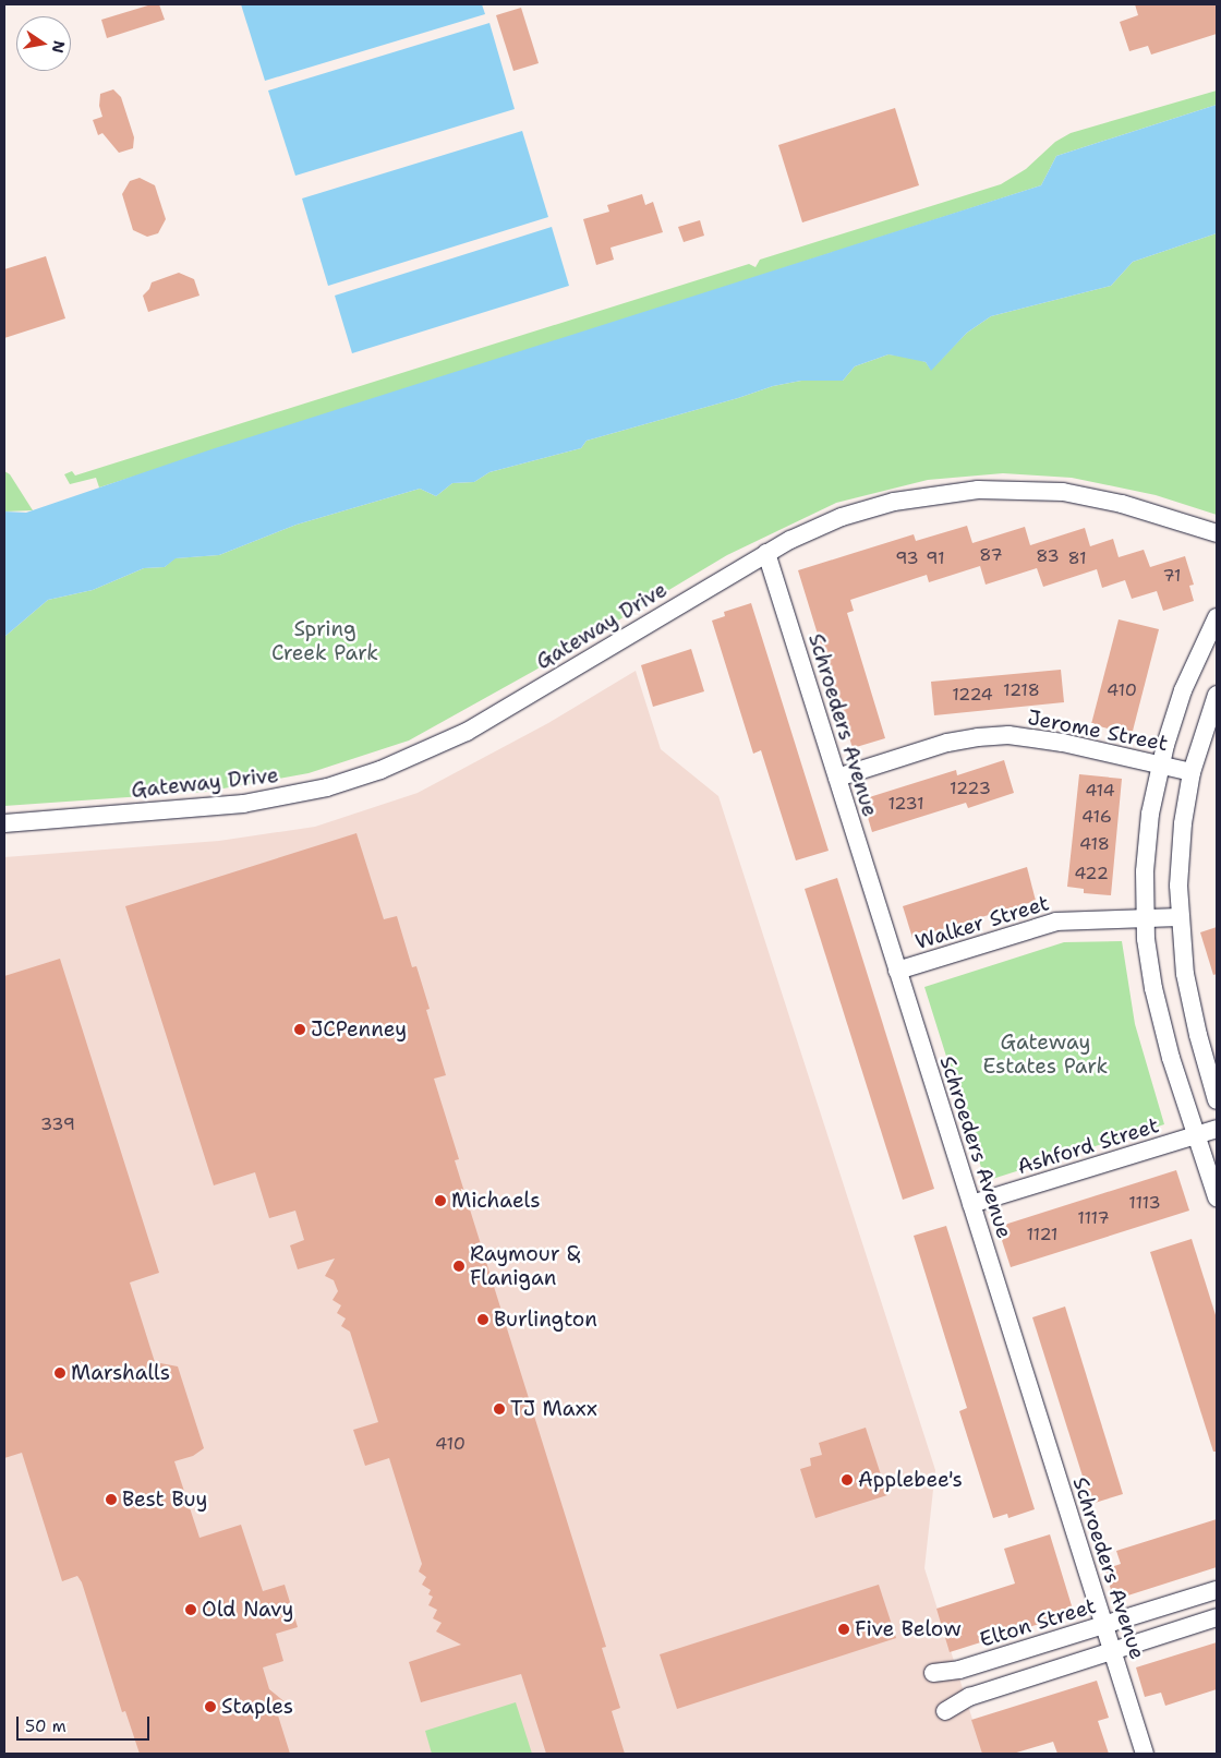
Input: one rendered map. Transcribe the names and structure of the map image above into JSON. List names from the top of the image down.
{
  "streets": {
    "street": [
      "Gateway Drive",
      "Schroeders Avenue",
      "Jerome Street",
      "Walker Street",
      "Ashford Street",
      "Elton Street"
    ]
  },
  "crossings": [
    ["Gateway Drive", "Schroeders Avenue"],
    ["Schroeders Avenue", "Jerome Street"],
    ["Schroeders Avenue", "Walker Street"],
    ["Schroeders Avenue", "Ashford Street"],
    ["Schroeders Avenue", "Elton Street"]
  ],
  "parks": ["Spring Creek Park", "Gateway Estates Park"],
  "places": [
    "JCPenney",
    "Michaels",
    "Raymour & Flanigan",
    "Burlington",
    "Marshalls",
    "TJ Maxx",
    "Applebee's",
    "Best Buy",
    "Old Navy",
    "Five Below",
    "Staples"
  ],
  "house_numbers": [
    "87",
    "83",
    "93",
    "91",
    "81",
    "71",
    "1218",
    "410",
    "1224",
    "1223",
    "414",
    "1231",
    "416",
    "418",
    "422",
    "339",
    "1113",
    "1117",
    "1121",
    "410"
  ],
  "scale_bar": "50 m",
  "north": "right"
}
